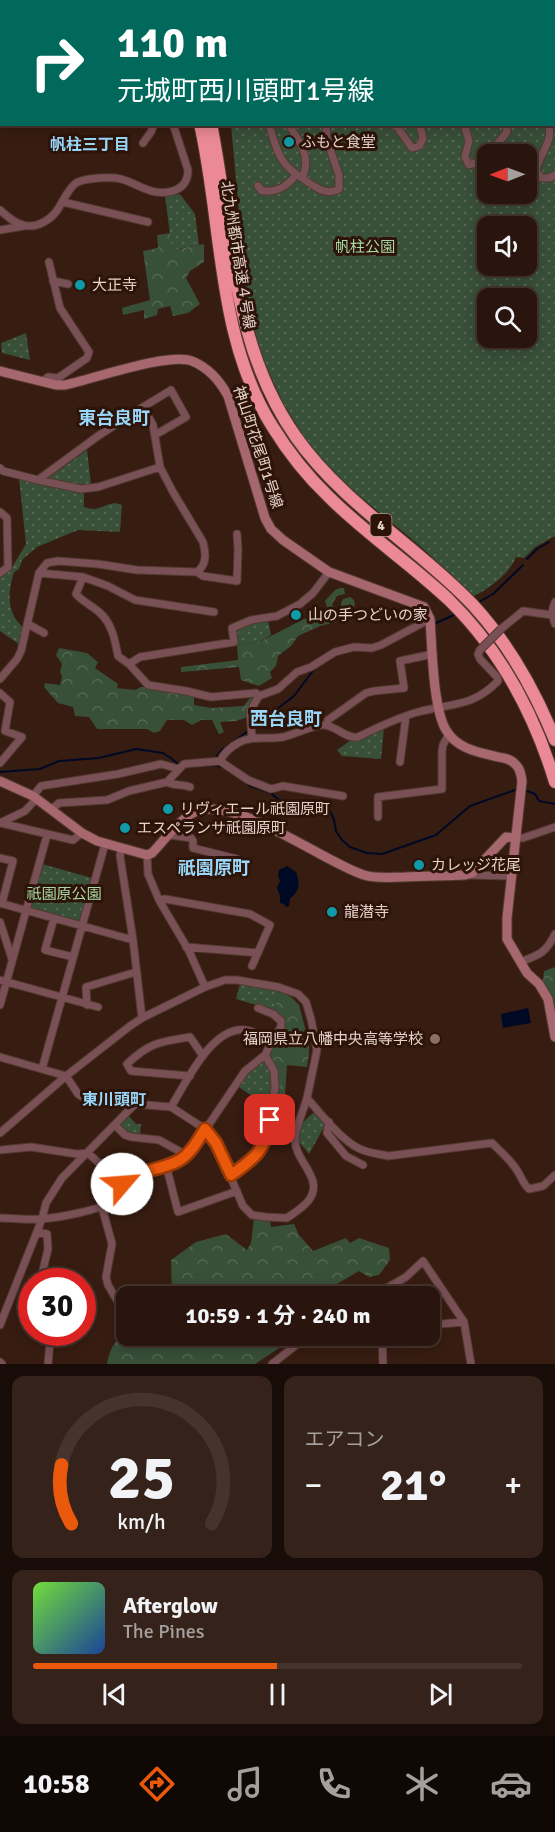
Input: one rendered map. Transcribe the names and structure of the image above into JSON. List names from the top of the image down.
{
  "streets": {
    "highway": ["北九州都市高速４号線", "4"],
    "street": ["神山町花尾町1号線"]
  },
  "districts": [
    "帆柱三丁目",
    "東台良町",
    "西台良町",
    "祇園原町",
    "東川頭町"
  ],
  "parks": ["帆柱公園", "祇園原公園"],
  "places": [
    "ふもと食堂",
    "大正寺",
    "山の手つどいの家",
    "リヴィエール祇園原町",
    "エスペランサ祇園原町",
    "カレッジ花尾",
    "龍潜寺",
    "福岡県立八幡中央高等学校"
  ],
  "north": "left",
  "page": {
    "turn": ["110 m", "元城町西川頭町1号線"],
    "limit": "30",
    "trip": "10:59 · 1 分 · 240 m",
    "tile": "エアコン",
    "heat": ["−", "21°", "+"],
    "song": ["Afterglow", "The Pines"],
    "tabs": "10:58",
    "gauge": ["25", "km/h"]
  }
}
